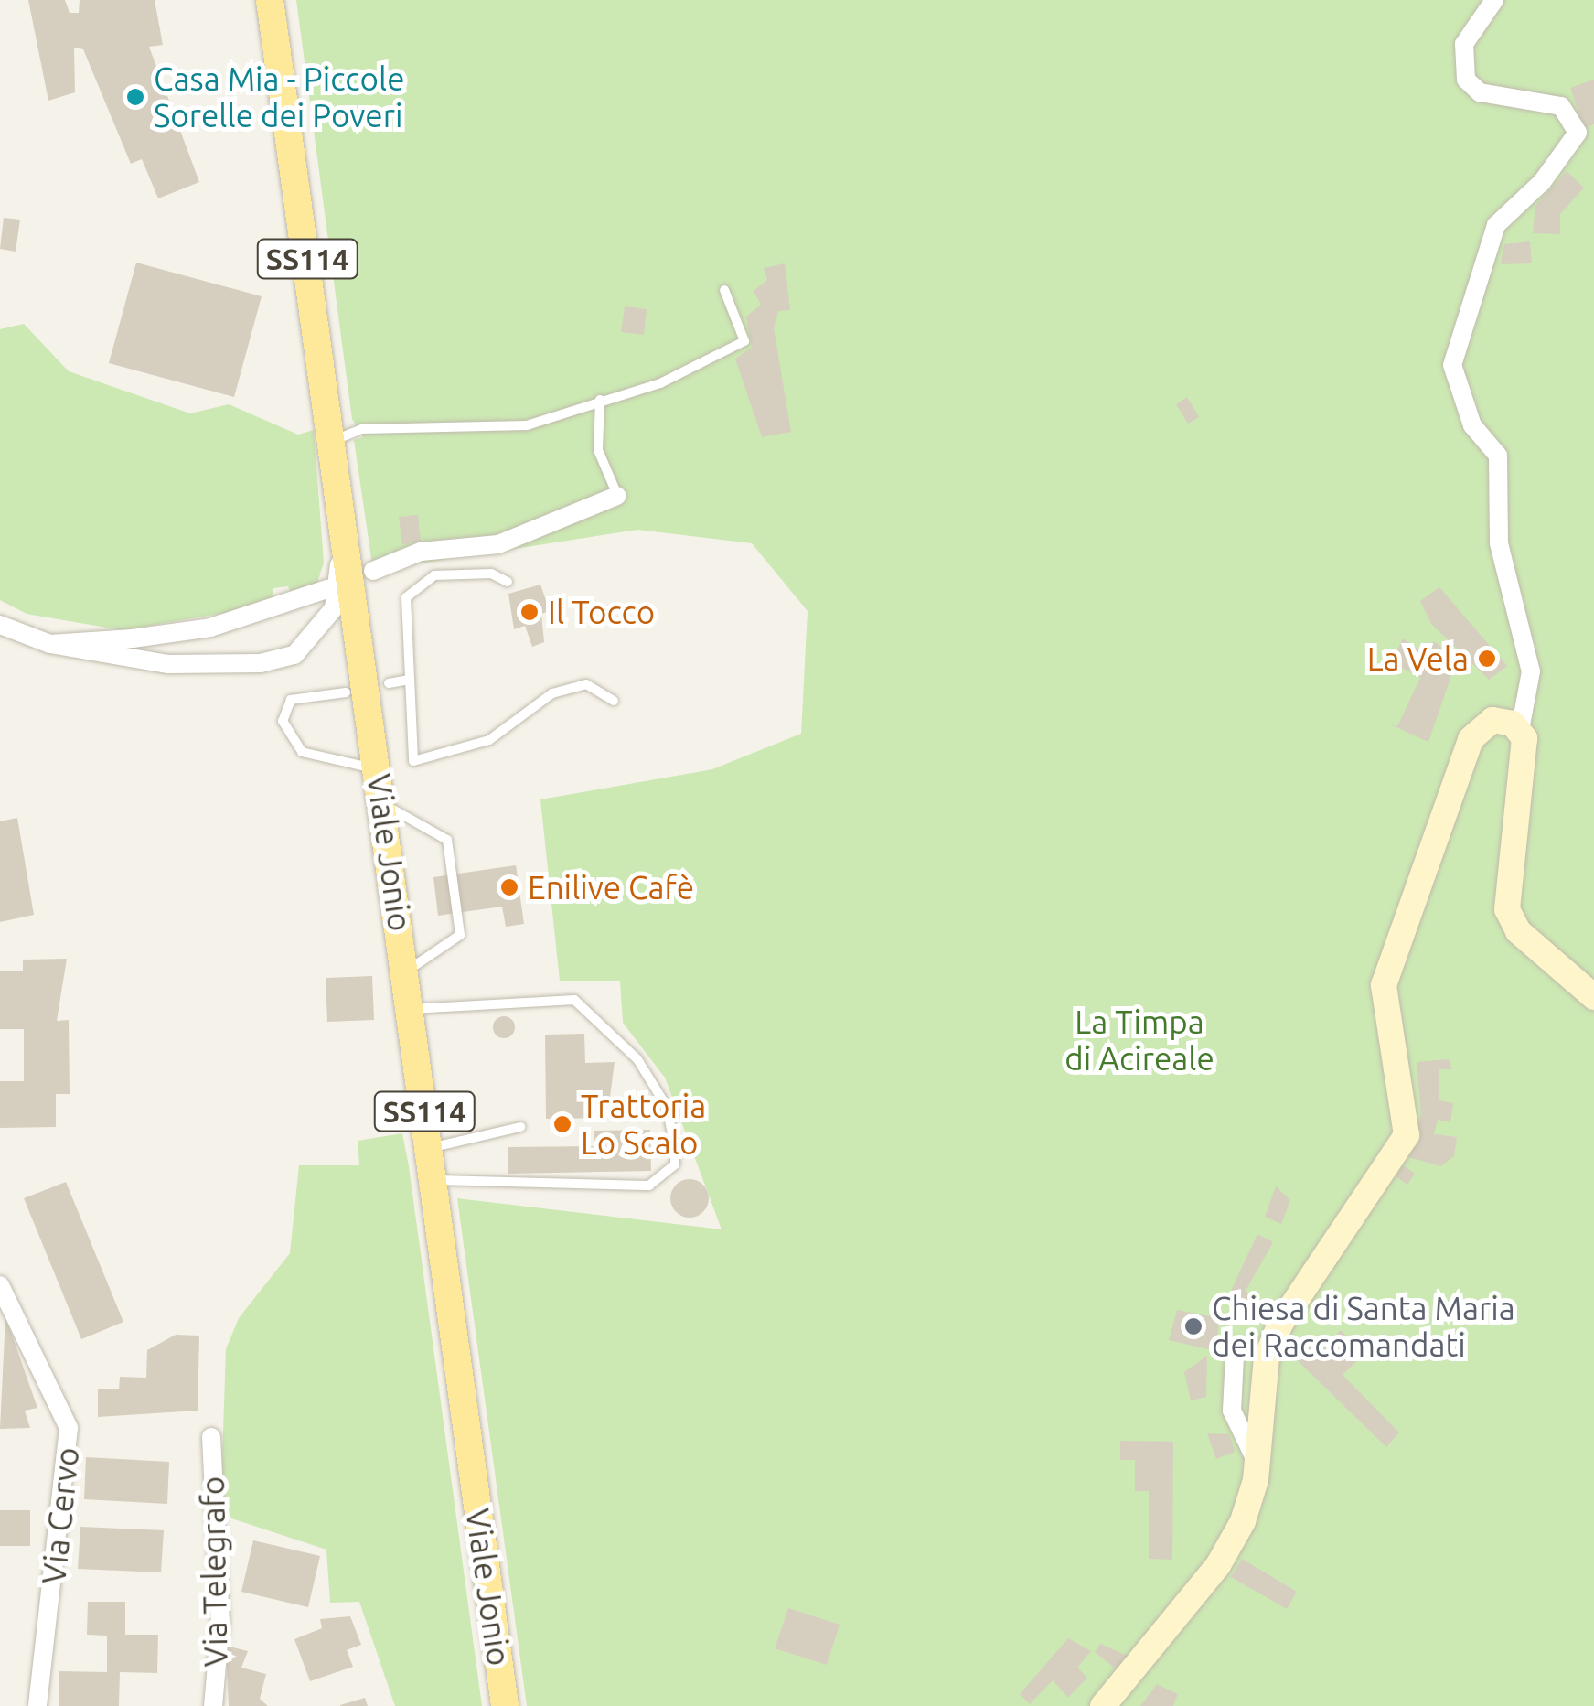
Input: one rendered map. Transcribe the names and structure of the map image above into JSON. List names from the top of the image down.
{
  "streets": {
    "main road": ["SS114", "Viale Jonio"],
    "street": ["Via Cervo", "Via Telegrafo"]
  },
  "parks": ["La Timpa di Acireale"],
  "places": [
    "Casa Mia - Piccole Sorelle dei Poveri",
    "Il Tocco",
    "La Vela",
    "Enilive Cafè",
    "Trattoria Lo Scalo",
    "Chiesa di Santa Maria dei Raccomandati"
  ]
}
